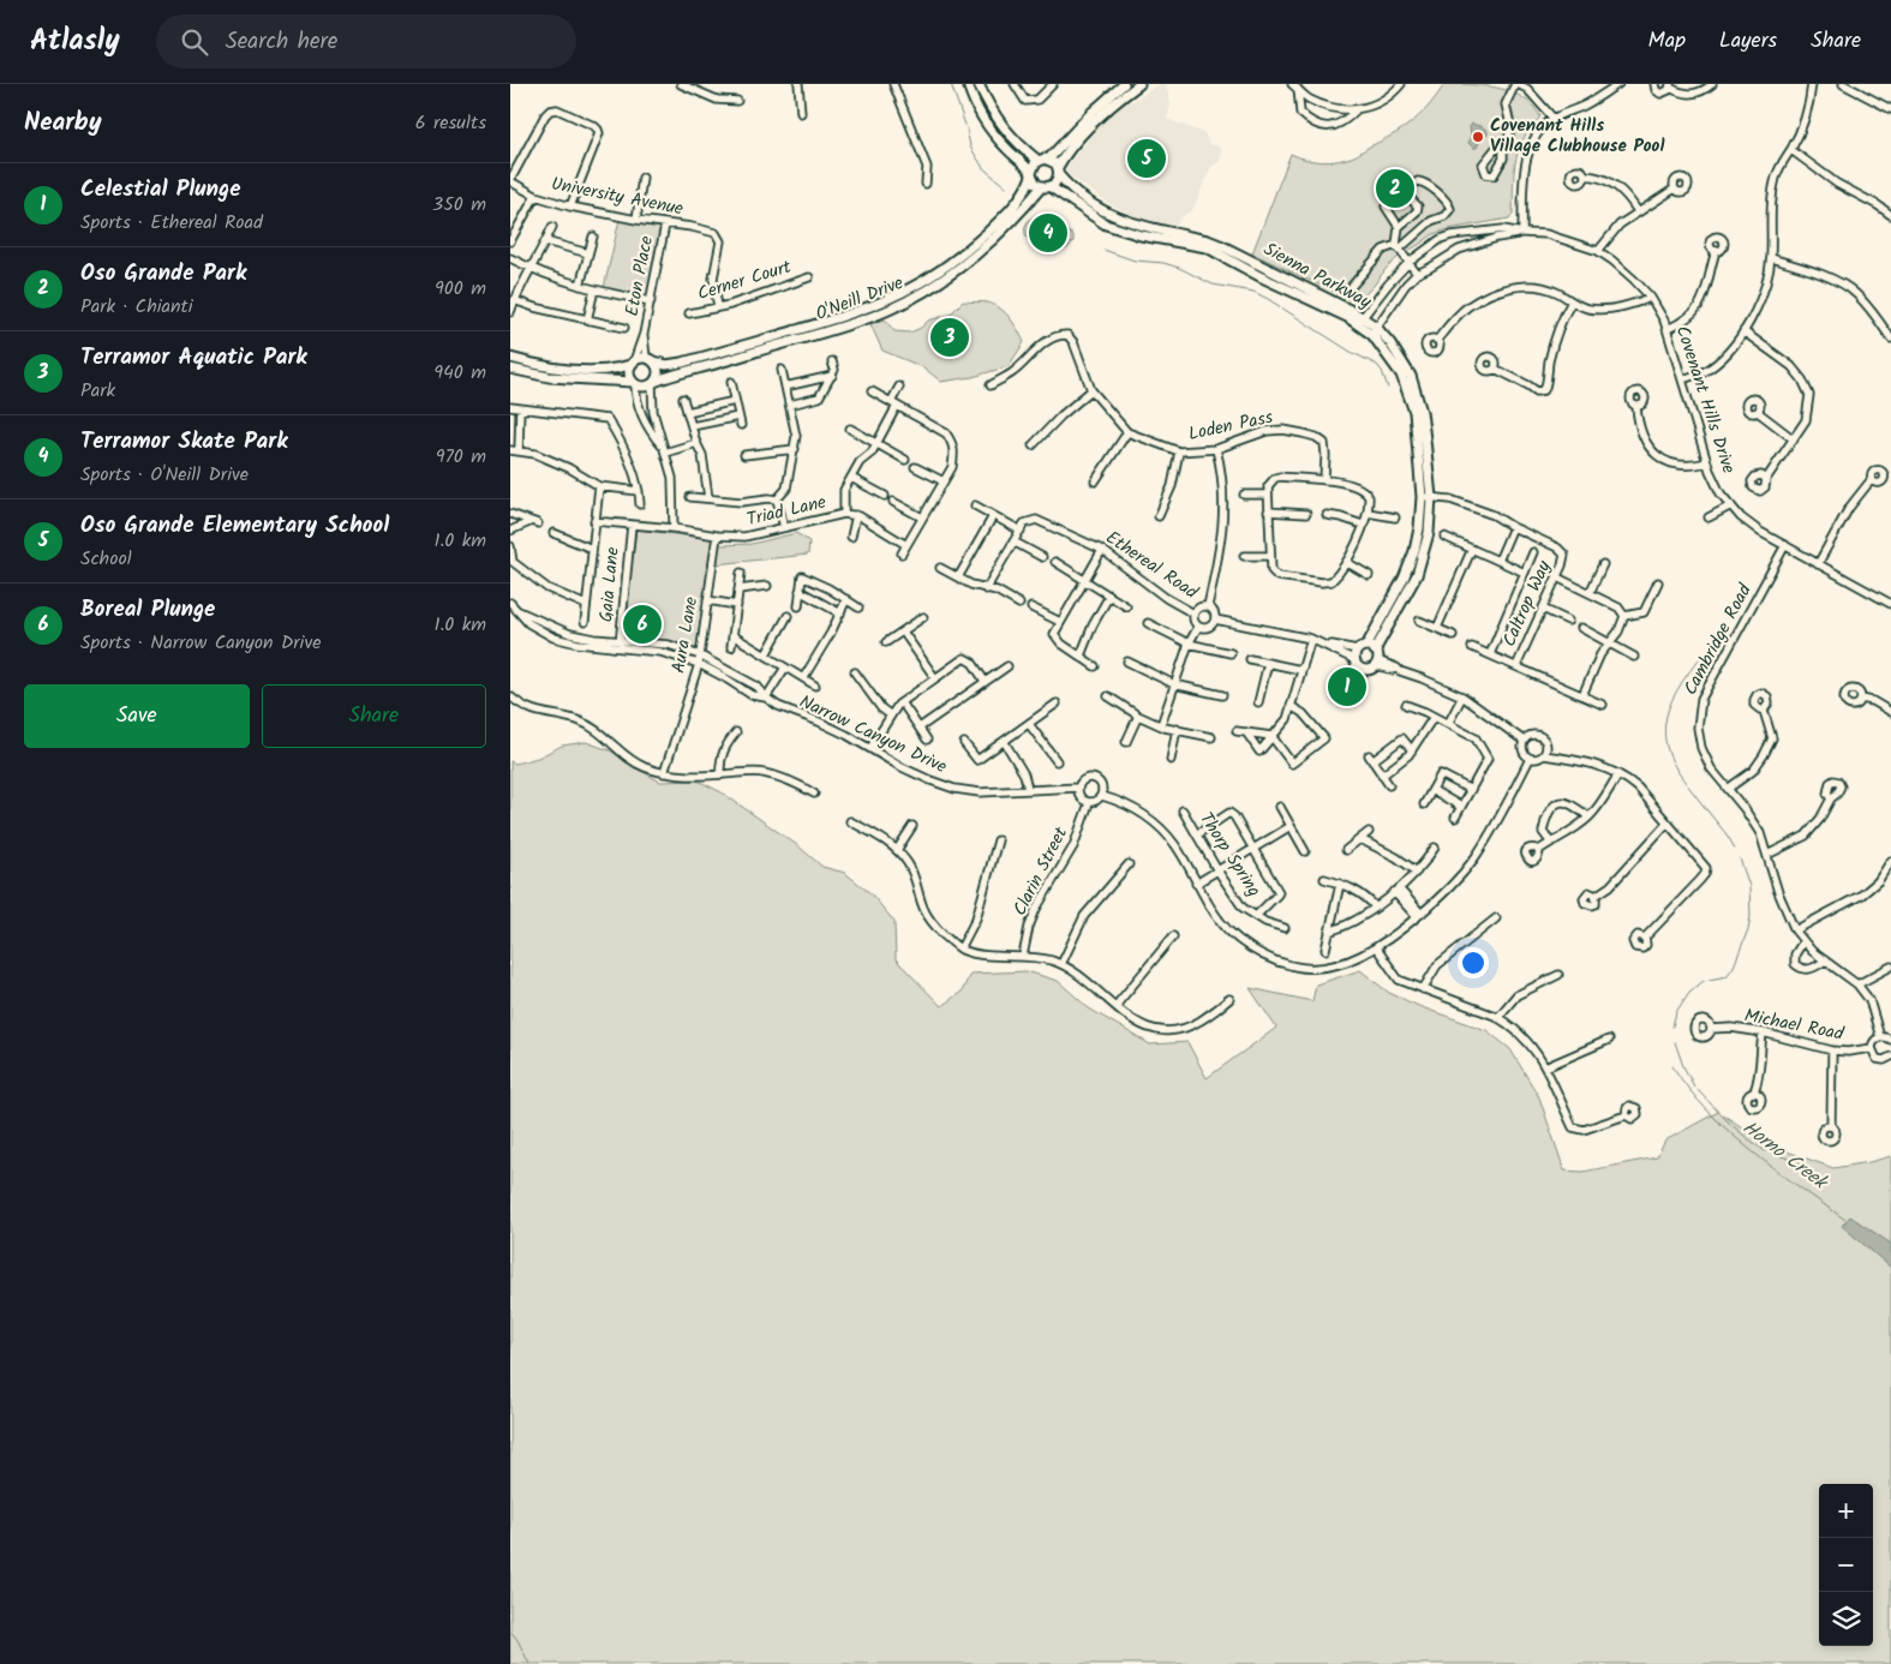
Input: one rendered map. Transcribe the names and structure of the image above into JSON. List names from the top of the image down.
{
  "streets": {
    "main road": ["Sienna Parkway", "O'Neill Drive"],
    "street": [
      "University Avenue",
      "Eton Place",
      "Cerner Court",
      "Covenant Hills Drive",
      "Loden Pass",
      "Triad Lane",
      "Ethereal Road",
      "Gaia Lane",
      "Caltrop Way",
      "Aura Lane",
      "Cambridge Road",
      "Narrow Canyon Drive",
      "Thorp Spring",
      "Clarin Street",
      "Michael Road"
    ]
  },
  "crossings": [
    ["University Avenue", "Eton Place"],
    ["University Avenue", "Cerner Court"],
    ["Eton Place", "O'Neill Drive"],
    ["Sienna Parkway", "O'Neill Drive"],
    ["Sienna Parkway", "Covenant Hills Drive"],
    ["Covenant Hills Drive", "Cambridge Road"],
    ["Triad Lane", "Gaia Lane"],
    ["Triad Lane", "Aura Lane"],
    ["Gaia Lane", "Narrow Canyon Drive"],
    ["Aura Lane", "Narrow Canyon Drive"],
    ["Narrow Canyon Drive", "Clarin Street"]
  ],
  "water": ["Horno Creek"],
  "places": ["Covenant Hills Village Clubhouse Pool"],
  "page": {
    "header": "Atlasly",
    "search": "Search here",
    "nav": ["Map", "Layers", "Share"],
    "heading": ["Nearby", "6 results"],
    "pins": [
      "5",
      "2",
      "4",
      "3",
      "6",
      "1"
    ],
    "list": [
      {
        "mark": "1",
        "name": "Celestial Plunge",
        "note": "Sports · Ethereal Road",
        "value": "350 m"
      },
      {
        "mark": "2",
        "name": "Oso Grande Park",
        "note": "Park · Chianti",
        "value": "900 m"
      },
      {
        "mark": "3",
        "name": "Terramor Aquatic Park",
        "note": "Park",
        "value": "940 m"
      },
      {
        "mark": "4",
        "name": "Terramor Skate Park",
        "note": "Sports · O'Neill Drive",
        "value": "970 m"
      },
      {
        "mark": "5",
        "name": "Oso Grande Elementary School",
        "note": "School",
        "value": "1.0 km"
      },
      {
        "mark": "6",
        "name": "Boreal Plunge",
        "note": "Sports · Narrow Canyon Drive",
        "value": "1.0 km"
      }
    ],
    "buttons": ["Save", "Share"],
    "map_buttons": ["+", "−"]
  }
}
